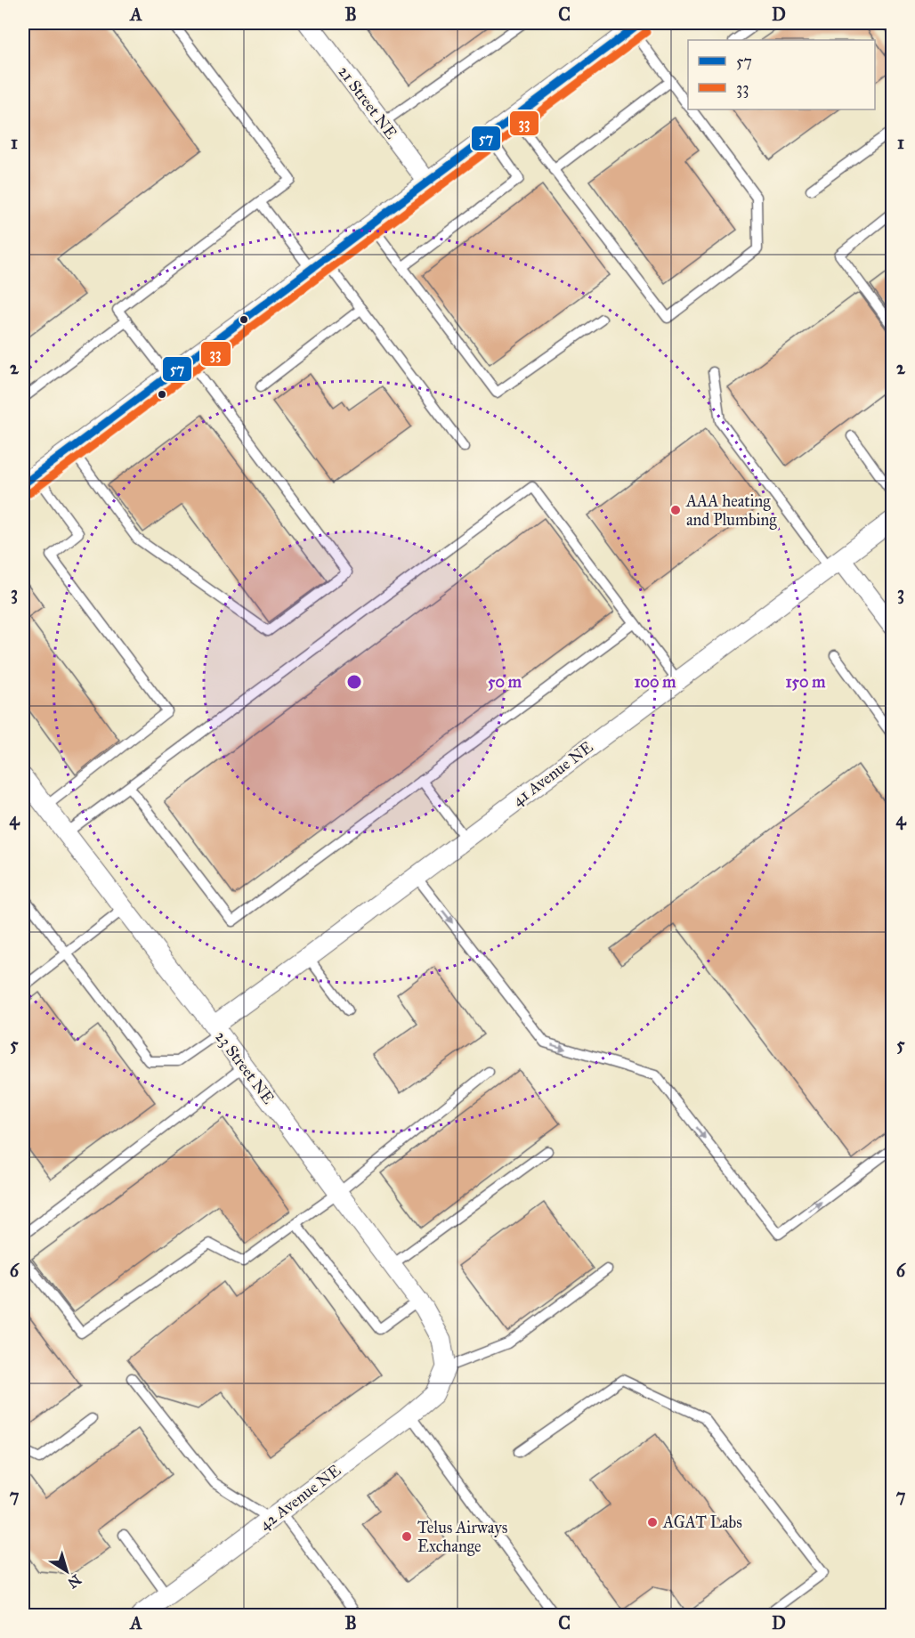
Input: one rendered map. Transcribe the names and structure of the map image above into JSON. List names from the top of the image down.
{
  "streets": {
    "street": [
      "21 Street NE",
      "41 Avenue NE",
      "23 Street NE",
      "42 Avenue NE"
    ]
  },
  "crossings": [
    ["41 Avenue NE", "23 Street NE"],
    ["23 Street NE", "42 Avenue NE"]
  ],
  "places": ["AAA heating and Plumbing", "AGAT Labs", "Telus Airways Exchange"],
  "lines": ["transit line 57", "transit line 33"],
  "legend": ["57", "33"],
  "north": "bottom right",
  "grid": {
    "columns": [
      "A",
      "B",
      "C",
      "D"
    ],
    "rows": [
      "1",
      "2",
      "3",
      "4",
      "5",
      "6",
      "7"
    ]
  },
  "rings": ["50 m", "100 m", "150 m"]
}
